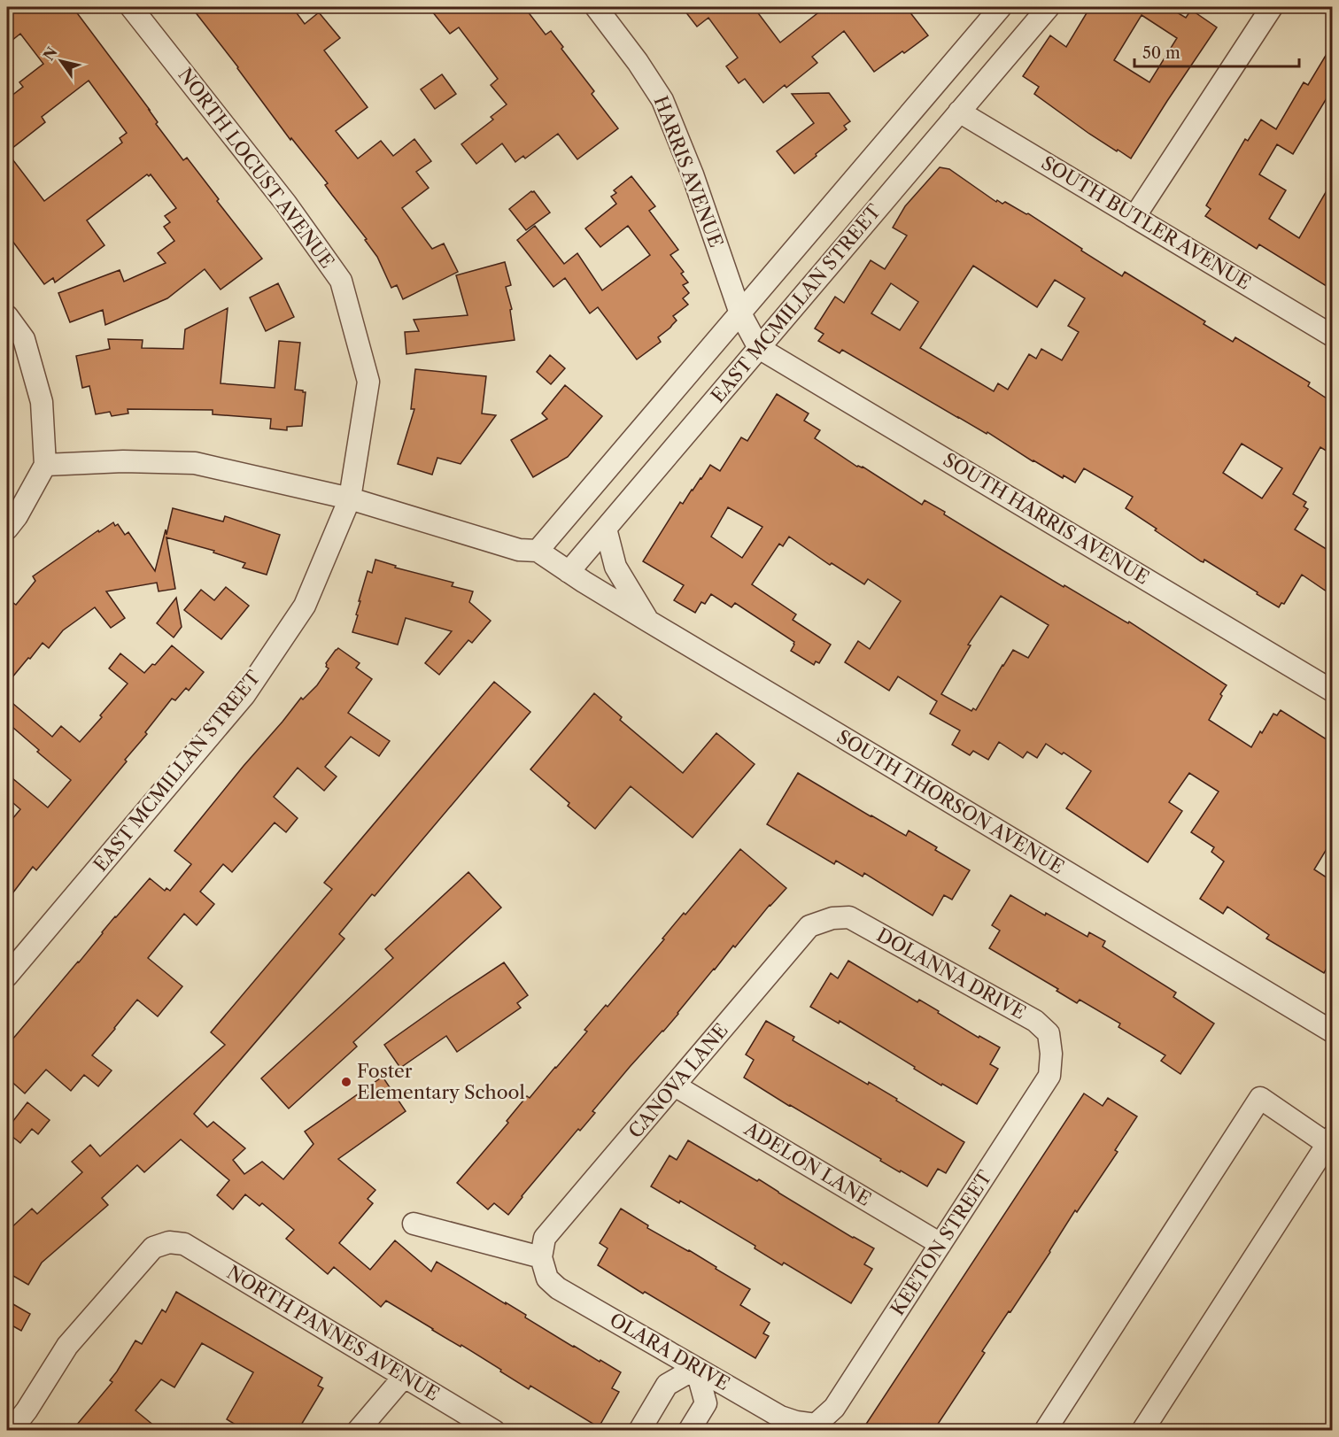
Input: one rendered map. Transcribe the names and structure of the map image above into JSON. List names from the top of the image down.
{
  "streets": {
    "street": [
      "NORTH LOCUST AVENUE",
      "HARRIS AVENUE",
      "SOUTH BUTLER AVENUE",
      "EAST MCMILLAN STREET",
      "SOUTH HARRIS AVENUE",
      "SOUTH THORSON AVENUE",
      "DOLANNA DRIVE",
      "CANOVA LANE",
      "ADELON LANE",
      "KEETON STREET",
      "NORTH PANNES AVENUE",
      "OLARA DRIVE"
    ]
  },
  "crossings": [
    ["NORTH LOCUST AVENUE", "EAST MCMILLAN STREET"],
    ["HARRIS AVENUE", "EAST MCMILLAN STREET"],
    ["HARRIS AVENUE", "SOUTH HARRIS AVENUE"],
    ["SOUTH BUTLER AVENUE", "EAST MCMILLAN STREET"],
    ["EAST MCMILLAN STREET", "SOUTH HARRIS AVENUE"],
    ["EAST MCMILLAN STREET", "SOUTH THORSON AVENUE"],
    ["DOLANNA DRIVE", "CANOVA LANE"],
    ["DOLANNA DRIVE", "KEETON STREET"],
    ["CANOVA LANE", "ADELON LANE"],
    ["CANOVA LANE", "OLARA DRIVE"],
    ["ADELON LANE", "KEETON STREET"],
    ["KEETON STREET", "OLARA DRIVE"]
  ],
  "places": ["Foster Elementary School"],
  "scale_bar": "50 m",
  "north": "top left"
}
